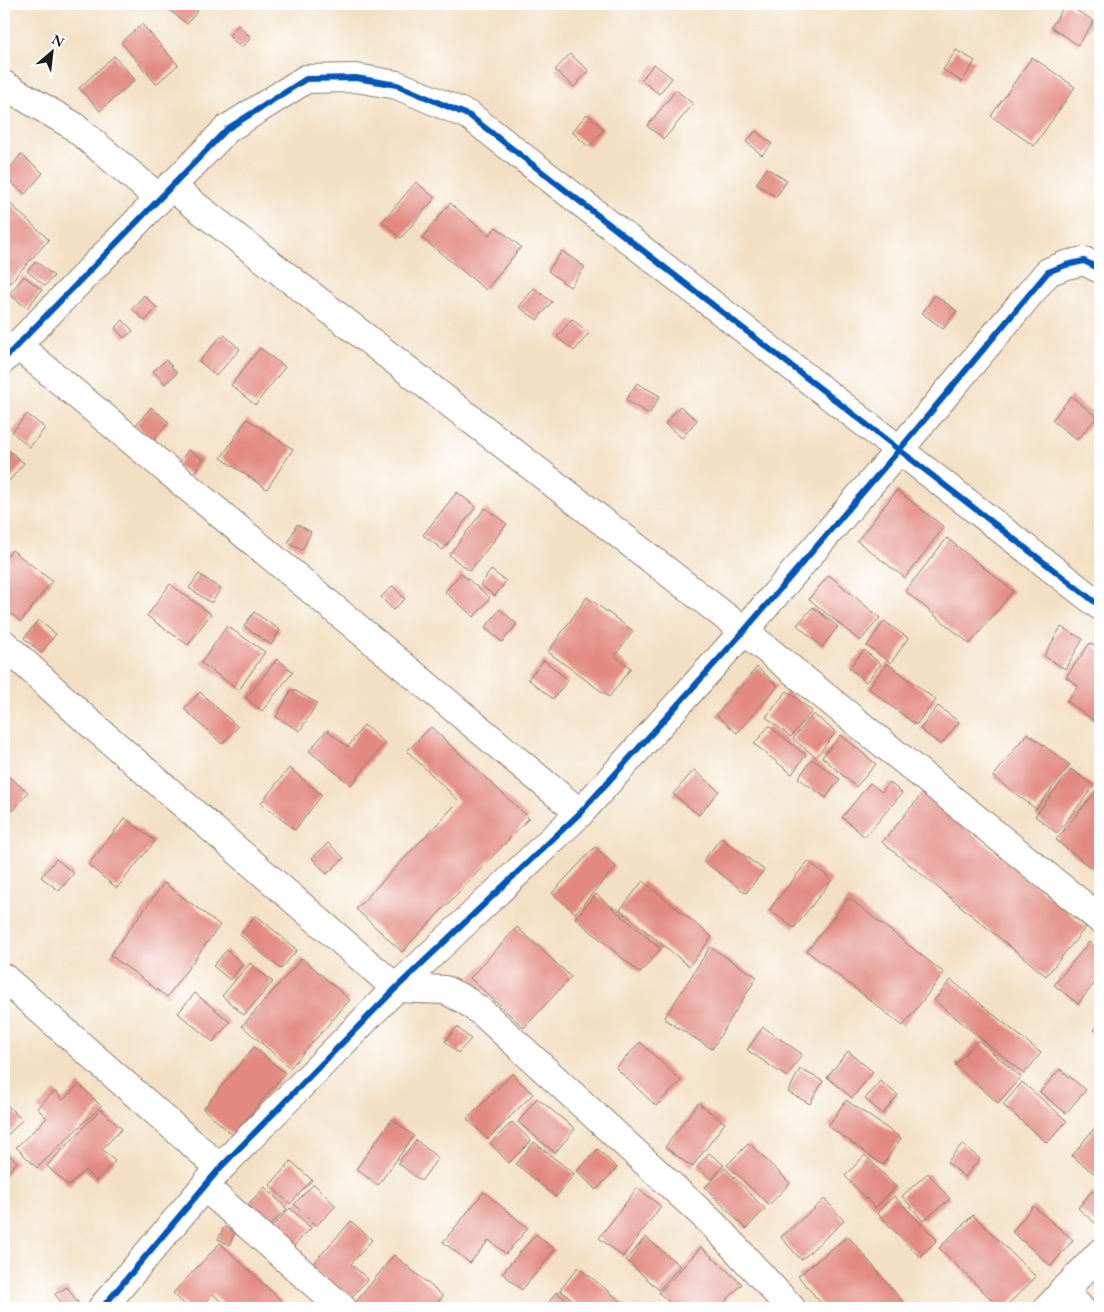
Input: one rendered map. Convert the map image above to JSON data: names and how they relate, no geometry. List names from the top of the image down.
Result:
{
  "north": "top right"
}
